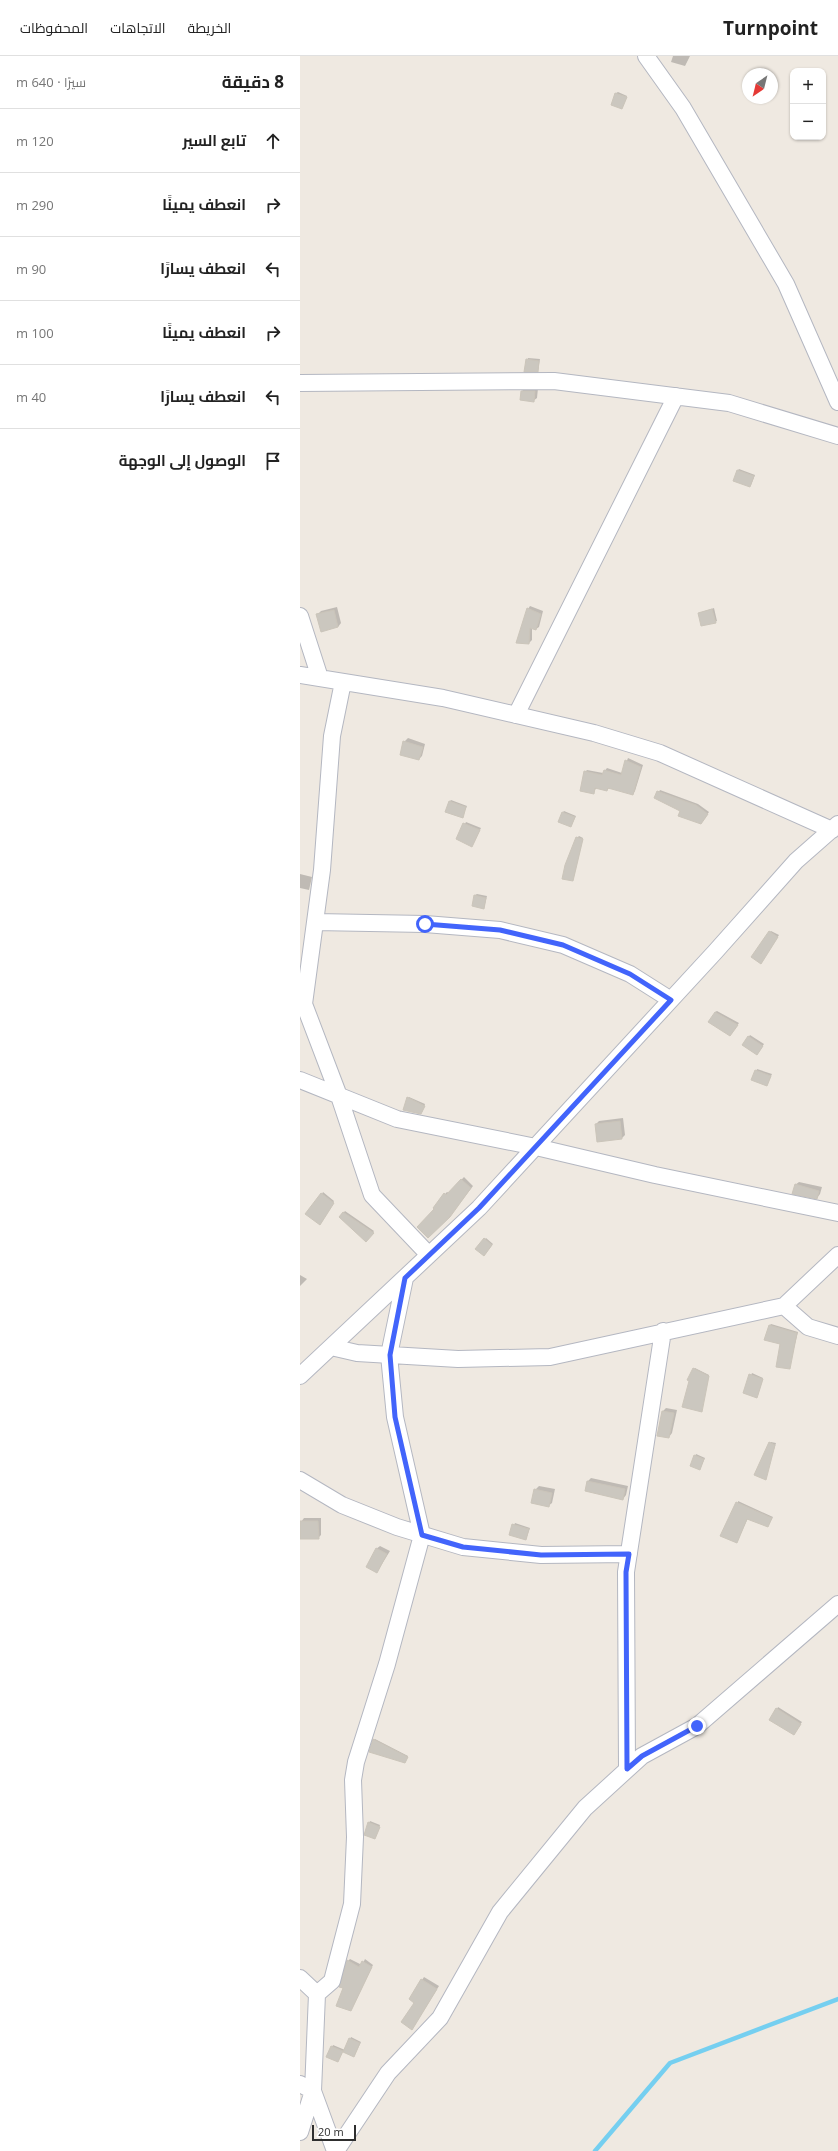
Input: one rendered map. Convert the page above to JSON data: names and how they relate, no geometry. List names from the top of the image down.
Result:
{
  "scale_bar": "20 m",
  "north": "bottom left",
  "page": {
    "header": "Turnpoint",
    "nav": ["الخريطة", "الاتجاهات", "المحفوظات"],
    "heading": ["8 دقيقة", "سيرًا · 640 m"],
    "map_buttons": ["+", "−"],
    "list": [
      ["تابع السير", "120 m"],
      ["انعطف يمينًا", "290 m"],
      ["انعطف يسارًا", "90 m"],
      ["انعطف يمينًا", "100 m"],
      ["انعطف يسارًا", "40 m"],
      "الوصول إلى الوجهة"
    ],
    "scale": "20 m"
  }
}
